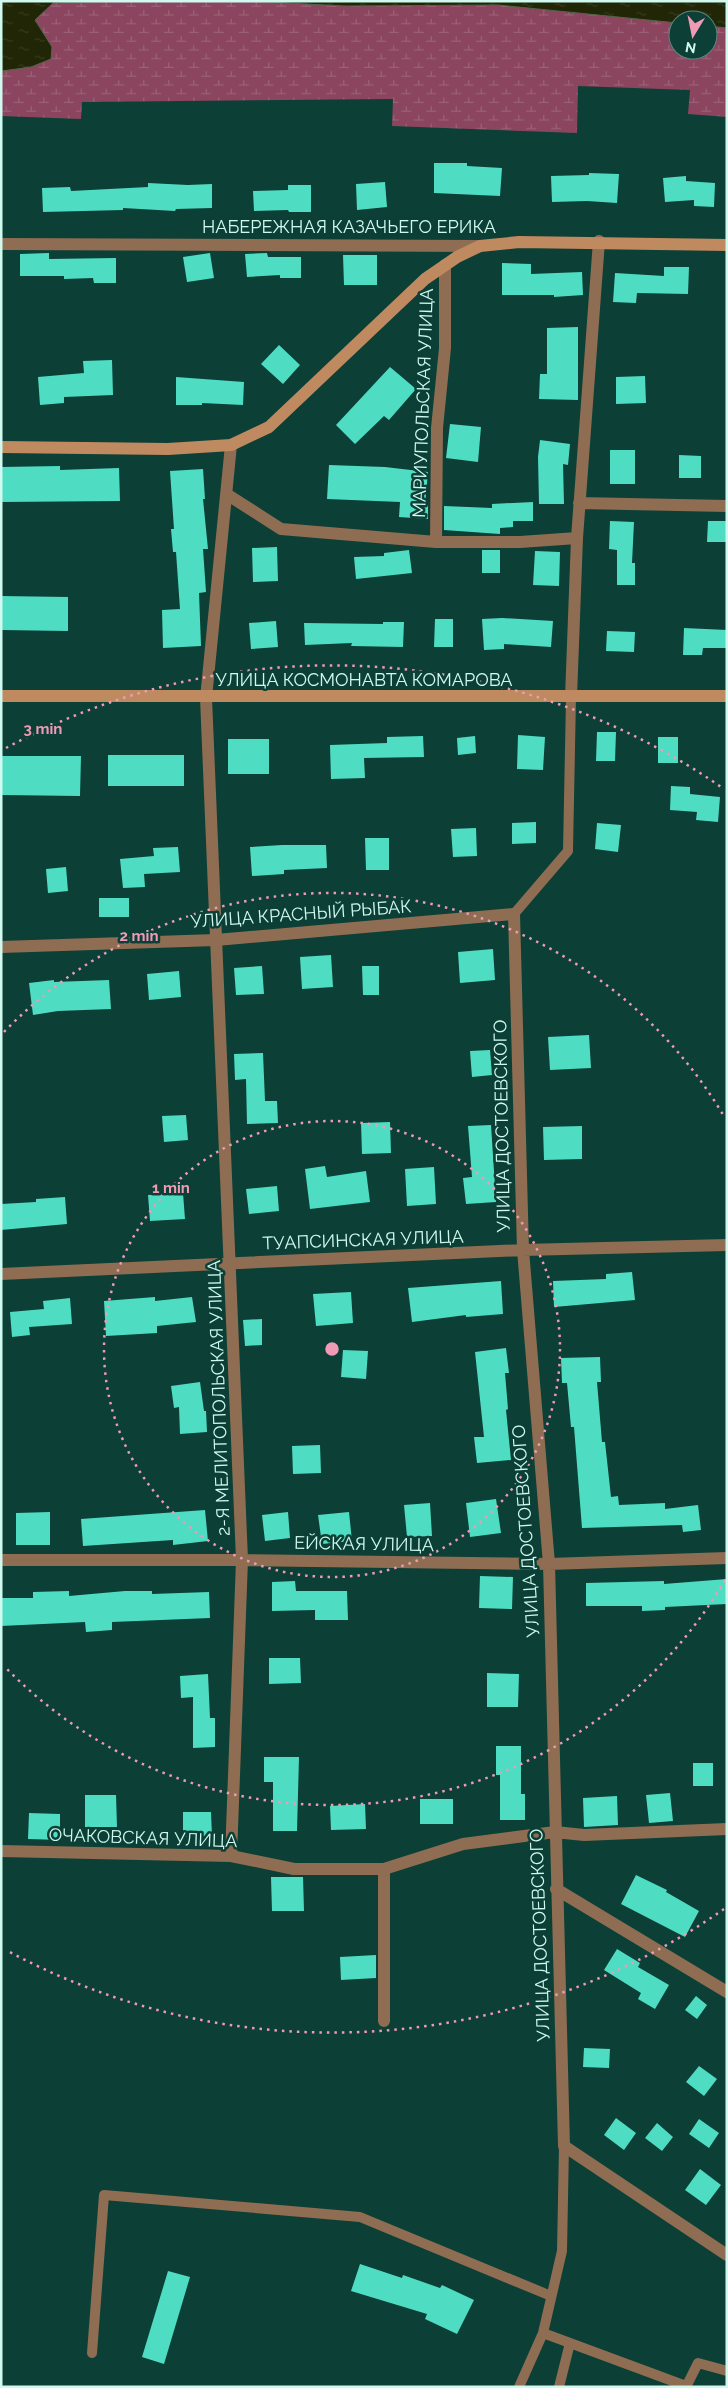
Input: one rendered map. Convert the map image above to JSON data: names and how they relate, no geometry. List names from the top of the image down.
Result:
{
  "streets": {
    "main road": ["НАБЕРЕЖНАЯ КАЗАЧЬЕГО ЕРИКА", "УЛИЦА КОСМОНАВТА КОМАРОВА"],
    "street": [
      "МАРИУПОЛЬСКАЯ УЛИЦА",
      "УЛИЦА КРАСНЫЙ РЫБАК",
      "УЛИЦА ДОСТОЕВСКОГО",
      "ТУАПСИНСКАЯ УЛИЦА",
      "2-Я МЕЛИТОПОЛЬСКАЯ УЛИЦА",
      "ЕЙСКАЯ УЛИЦА",
      "ОЧАКОВСКАЯ УЛИЦА"
    ]
  },
  "crossings": [
    ["УЛИЦА КОСМОНАВТА КОМАРОВА", "2-Я МЕЛИТОПОЛЬСКАЯ УЛИЦА"],
    ["УЛИЦА КРАСНЫЙ РЫБАК", "УЛИЦА ДОСТОЕВСКОГО"],
    ["УЛИЦА КРАСНЫЙ РЫБАК", "2-Я МЕЛИТОПОЛЬСКАЯ УЛИЦА"],
    ["УЛИЦА ДОСТОЕВСКОГО", "ТУАПСИНСКАЯ УЛИЦА"],
    ["УЛИЦА ДОСТОЕВСКОГО", "ЕЙСКАЯ УЛИЦА"],
    ["УЛИЦА ДОСТОЕВСКОГО", "ОЧАКОВСКАЯ УЛИЦА"],
    ["ТУАПСИНСКАЯ УЛИЦА", "2-Я МЕЛИТОПОЛЬСКАЯ УЛИЦА"],
    ["2-Я МЕЛИТОПОЛЬСКАЯ УЛИЦА", "ЕЙСКАЯ УЛИЦА"],
    ["2-Я МЕЛИТОПОЛЬСКАЯ УЛИЦА", "ОЧАКОВСКАЯ УЛИЦА"]
  ],
  "north": "bottom",
  "rings": ["3 min", "2 min", "1 min"]
}
